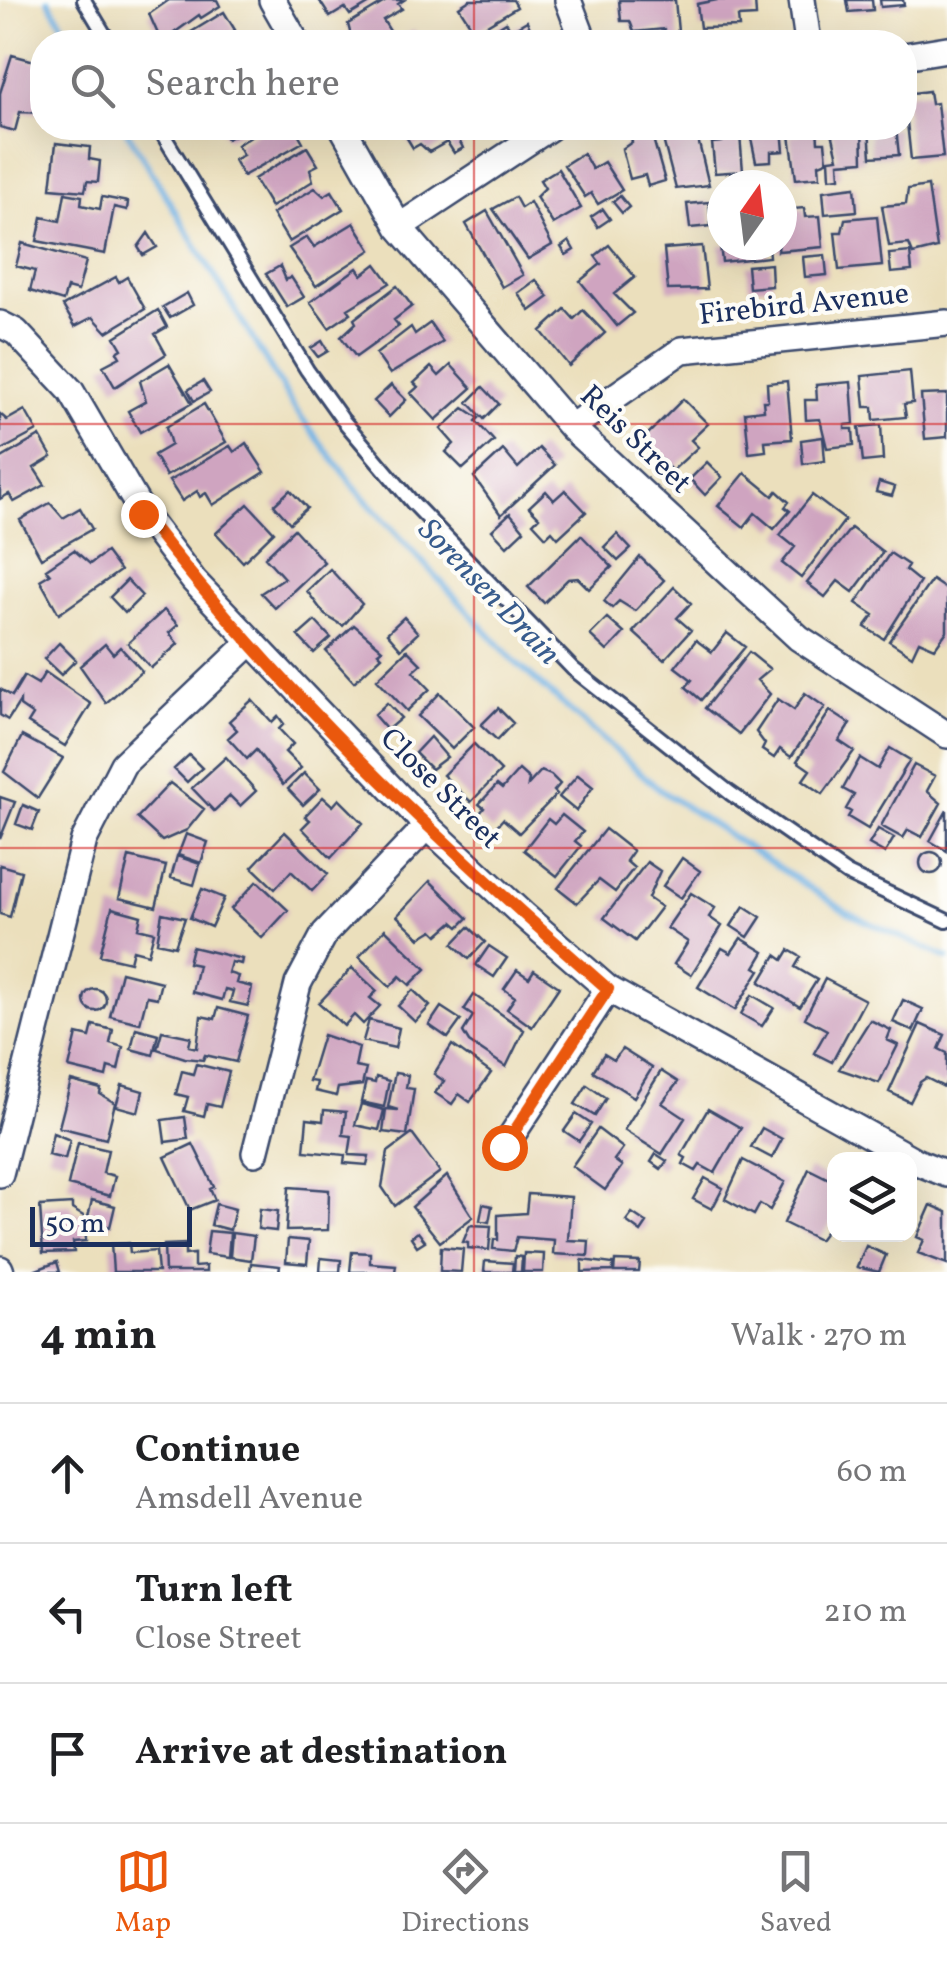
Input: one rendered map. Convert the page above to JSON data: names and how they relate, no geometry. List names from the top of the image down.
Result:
{
  "streets": {
    "street": ["Firebird Avenue", "Reis Street", "Close Street"]
  },
  "crossings": [
    ["Firebird Avenue", "Reis Street"]
  ],
  "water": ["Sorensen Drain"],
  "scale_bar": "50 m",
  "north": "top",
  "page": {
    "search": "Search here",
    "scale": "50 m",
    "heading": ["4 min", "Walk · 270 m"],
    "list": [
      ["Continue", "Amsdell Avenue", "60 m"],
      ["Turn left", "Close Street", "210 m"],
      "Arrive at destination"
    ],
    "nav": ["Map", "Directions", "Saved"]
  }
}
